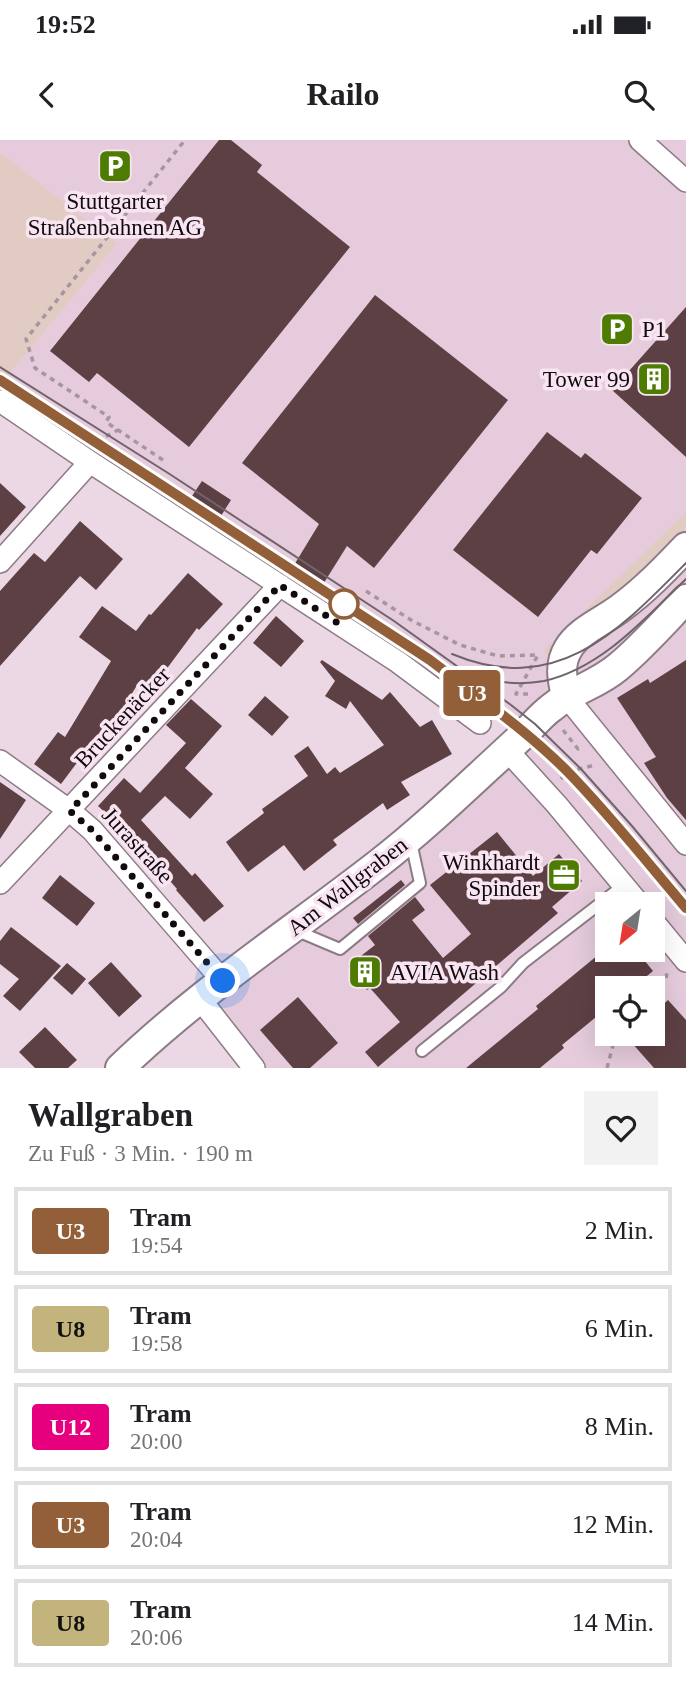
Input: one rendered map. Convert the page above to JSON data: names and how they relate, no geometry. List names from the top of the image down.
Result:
{
  "streets": {
    "street": ["Bruckenäcker", "Jurastraße", "Am Wallgraben"]
  },
  "crossings": [
    ["Bruckenäcker", "Jurastraße"],
    ["Jurastraße", "Am Wallgraben"]
  ],
  "places": {
    "parking": ["Stuttgarter Straßenbahnen AG", "P1"],
    "building": ["Tower 99", "AVIA Wash"],
    "office": ["Winkhardt Spinder"]
  },
  "lines": ["tram line U3"],
  "north": "bottom left",
  "page": {
    "status": "19:52",
    "header": "Railo",
    "on_map": "U3",
    "heading": ["Wallgraben", "Zu Fuß · 3 Min. · 190 m"],
    "list": [
      {
        "mark": "U3",
        "name": "Tram",
        "note": "19:54",
        "value": "2 Min."
      },
      {
        "mark": "U8",
        "name": "Tram",
        "note": "19:58",
        "value": "6 Min."
      },
      {
        "mark": "U12",
        "name": "Tram",
        "note": "20:00",
        "value": "8 Min."
      },
      {
        "mark": "U3",
        "name": "Tram",
        "note": "20:04",
        "value": "12 Min."
      },
      {
        "mark": "U8",
        "name": "Tram",
        "note": "20:06",
        "value": "14 Min."
      }
    ]
  }
}
